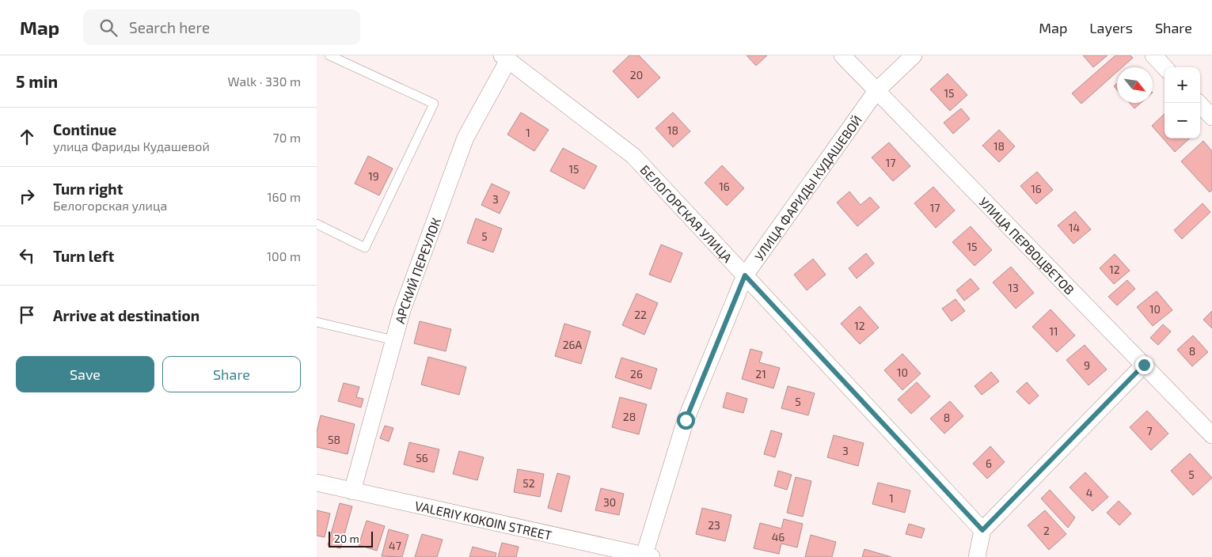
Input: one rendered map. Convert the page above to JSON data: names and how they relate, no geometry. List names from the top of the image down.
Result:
{
  "streets": {
    "street": [
      "УЛИЦА ФАРИДЫ КУДАШЕВОЙ",
      "БЕЛОГОРСКАЯ УЛИЦА",
      "УЛИЦА ПЕРВОЦВЕТОВ",
      "АРСКИЙ ПЕРЕУЛОК",
      "VALERIY KOKOIN STREET"
    ]
  },
  "crossings": [
    ["УЛИЦА ФАРИДЫ КУДАШЕВОЙ", "БЕЛОГОРСКАЯ УЛИЦА"],
    ["УЛИЦА ФАРИДЫ КУДАШЕВОЙ", "УЛИЦА ПЕРВОЦВЕТОВ"],
    ["УЛИЦА ФАРИДЫ КУДАШЕВОЙ", "VALERIY KOKOIN STREET"],
    ["БЕЛОГОРСКАЯ УЛИЦА", "АРСКИЙ ПЕРЕУЛОК"],
    ["АРСКИЙ ПЕРЕУЛОК", "VALERIY KOKOIN STREET"]
  ],
  "house_numbers": [
    "20",
    "15",
    "18",
    "1",
    "18",
    "17",
    "15",
    "19",
    "16",
    "16",
    "3",
    "17",
    "14",
    "5",
    "15",
    "12",
    "13",
    "10",
    "22",
    "12",
    "11",
    "26А",
    "8",
    "9",
    "10",
    "26",
    "21",
    "5",
    "28",
    "8",
    "7",
    "58",
    "3",
    "56",
    "6",
    "5",
    "52",
    "4",
    "1",
    "30",
    "23",
    "2",
    "46",
    "47"
  ],
  "scale_bar": "20 m",
  "north": "bottom right",
  "page": {
    "header": "Map",
    "search": "Search here",
    "nav": ["Map", "Layers", "Share"],
    "heading": ["5 min", "Walk · 330 m"],
    "map_buttons": ["+", "−"],
    "list": [
      ["Continue", "улица Фариды Кудашевой", "70 m"],
      ["Turn right", "Белогорская улица", "160 m"],
      ["Turn left", "100 m"],
      "Arrive at destination"
    ],
    "buttons": ["Save", "Share"],
    "scale": "20 m"
  }
}
